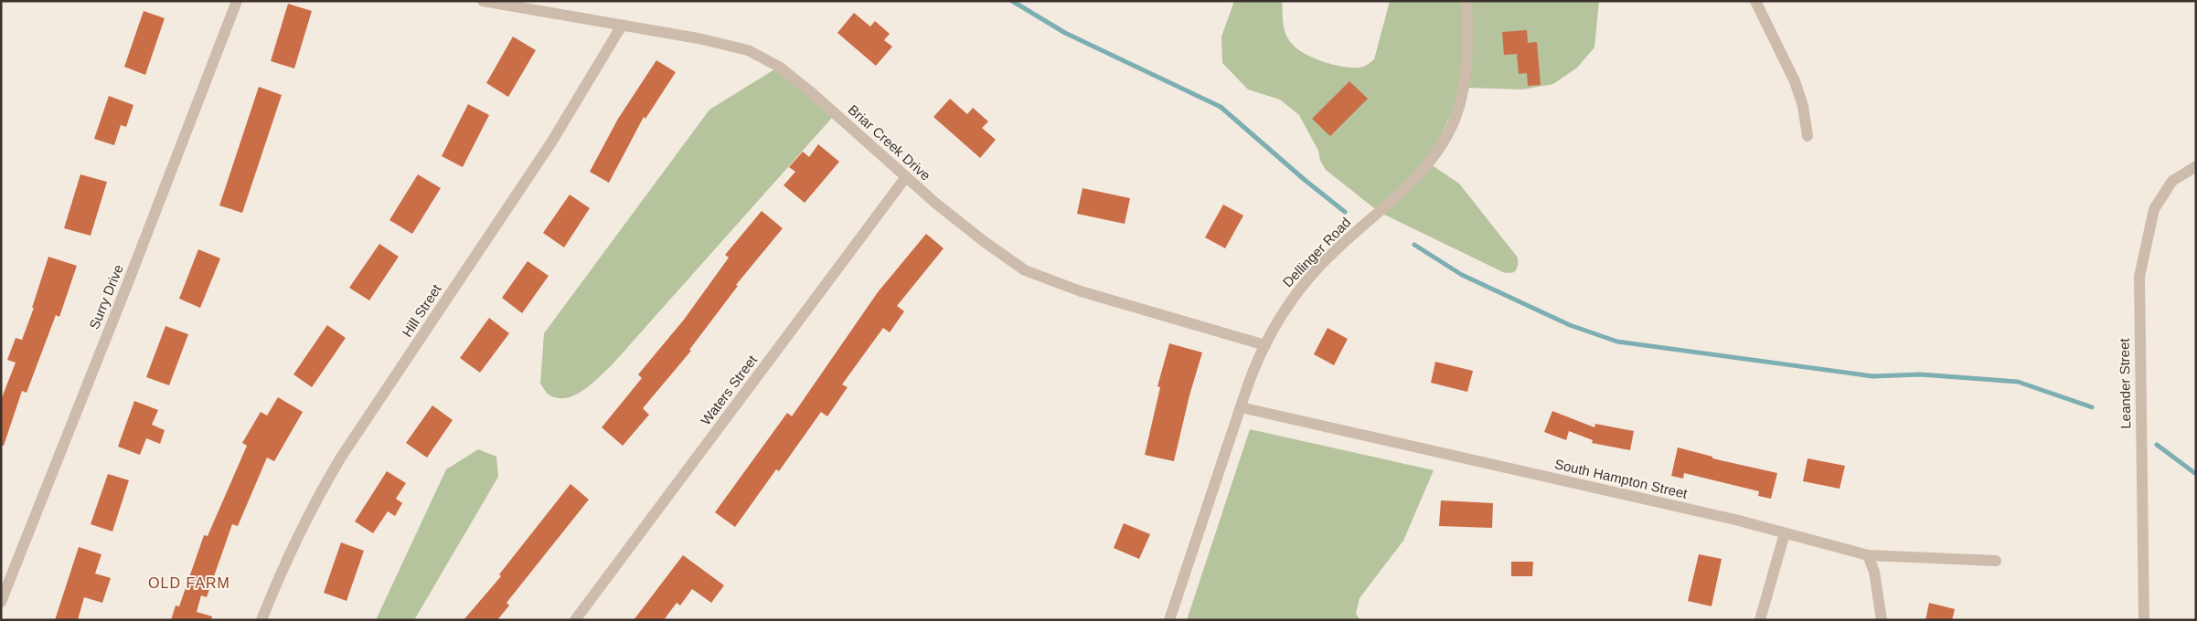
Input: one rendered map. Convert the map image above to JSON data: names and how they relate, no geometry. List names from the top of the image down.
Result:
{
  "streets": {
    "street": [
      "Briar Creek Drive",
      "Dellinger Road",
      "Surry Drive",
      "Hill Street",
      "Leander Street",
      "Waters Street",
      "South Hampton Street"
    ]
  },
  "crossings": [
    ["Briar Creek Drive", "Dellinger Road"],
    ["Briar Creek Drive", "Hill Street"],
    ["Briar Creek Drive", "Waters Street"],
    ["Dellinger Road", "South Hampton Street"]
  ],
  "districts": ["OLD FARM"]
}
